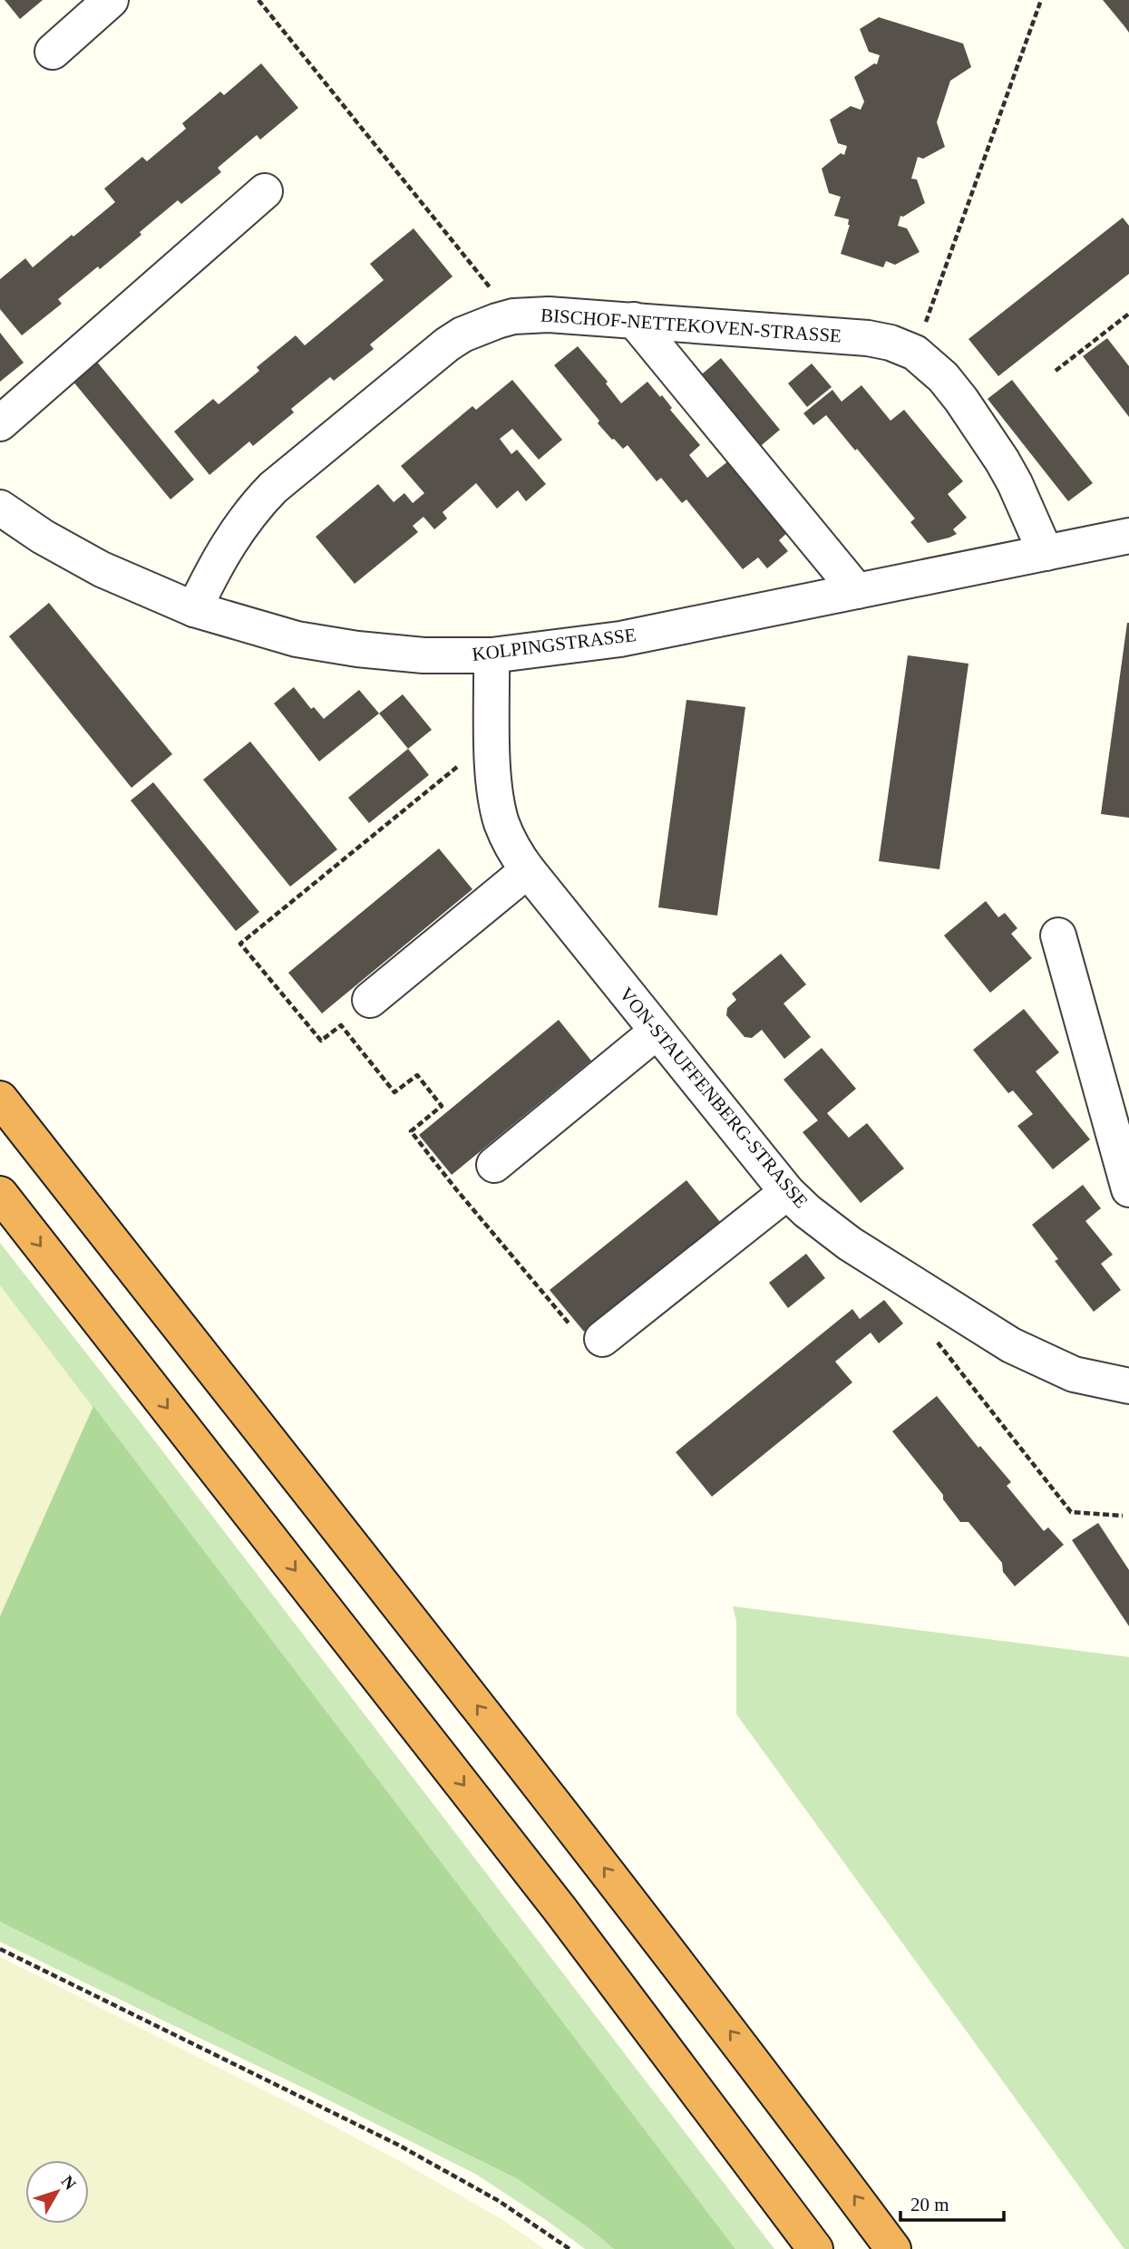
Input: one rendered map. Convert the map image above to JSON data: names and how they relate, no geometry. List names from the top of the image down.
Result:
{
  "streets": {
    "street": ["BISCHOF-NETTEKOVEN-STRASSE", "KOLPINGSTRASSE", "VON-STAUFFENBERG-STRASSE"]
  },
  "crossings": [
    ["BISCHOF-NETTEKOVEN-STRASSE", "KOLPINGSTRASSE"],
    ["KOLPINGSTRASSE", "VON-STAUFFENBERG-STRASSE"]
  ],
  "scale_bar": "20 m",
  "north": "top right"
}
